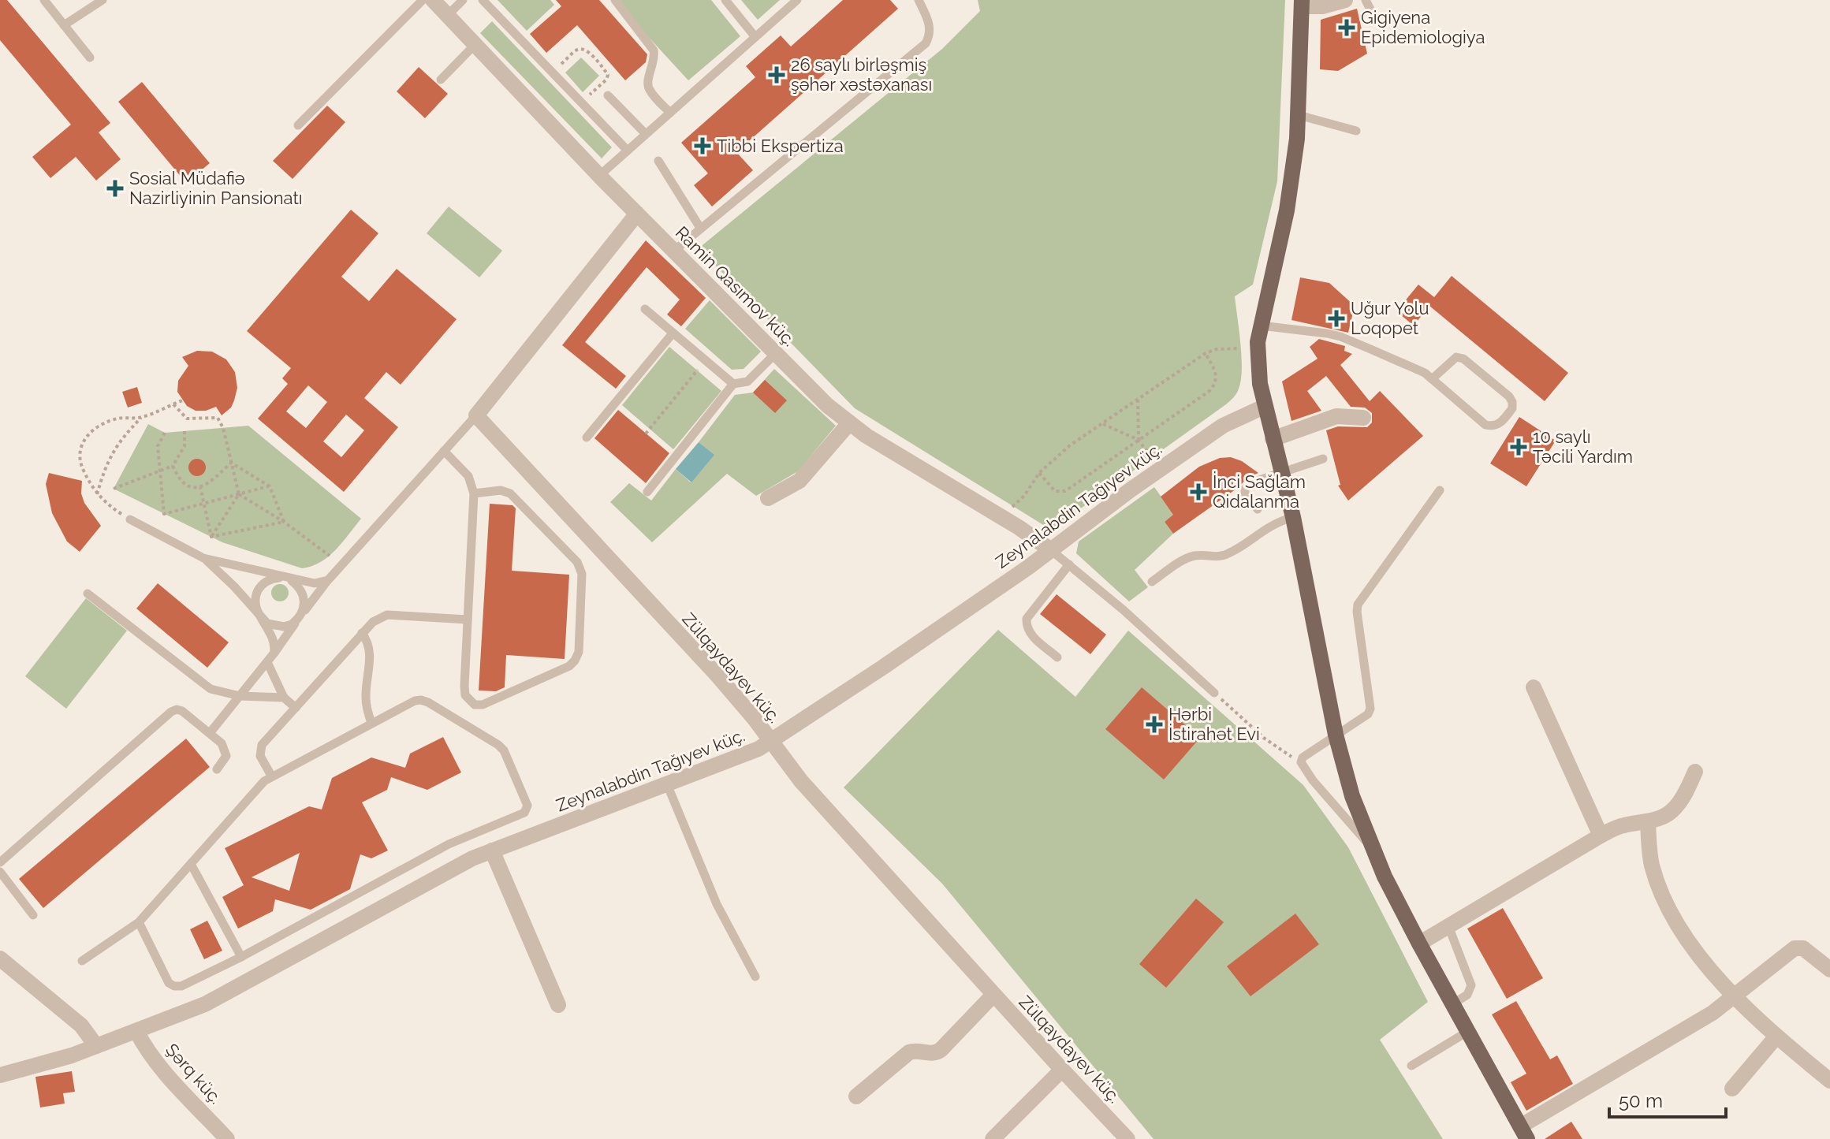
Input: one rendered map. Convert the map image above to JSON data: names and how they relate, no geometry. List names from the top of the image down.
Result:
{
  "streets": {
    "street": [
      "Ramin Qasımov küç.",
      "Zeynalabdin Tağıyev küç.",
      "Zülqaydayev küç.",
      "Şərq küç."
    ]
  },
  "crossings": [
    ["Ramin Qasımov küç.", "Zeynalabdin Tağıyev küç."],
    ["Zeynalabdin Tağıyev küç.", "Zülqaydayev küç."],
    ["Zeynalabdin Tağıyev küç.", "Şərq küç."]
  ],
  "places": {
    "health": [
      "Gigiyena Epidemiologiya",
      "26 saylı birləşmiş şəhər xəstəxanası",
      "Tibbi Ekspertiza",
      "Sosial Müdafiə Nazirliyinin Pansionatı",
      "Uğur Yolu Loqopet",
      "10 saylı Təcili Yardım",
      "İnci Sağlam Qidalanma",
      "Hərbi İstirahət Evi"
    ]
  },
  "scale_bar": "50 m"
}
